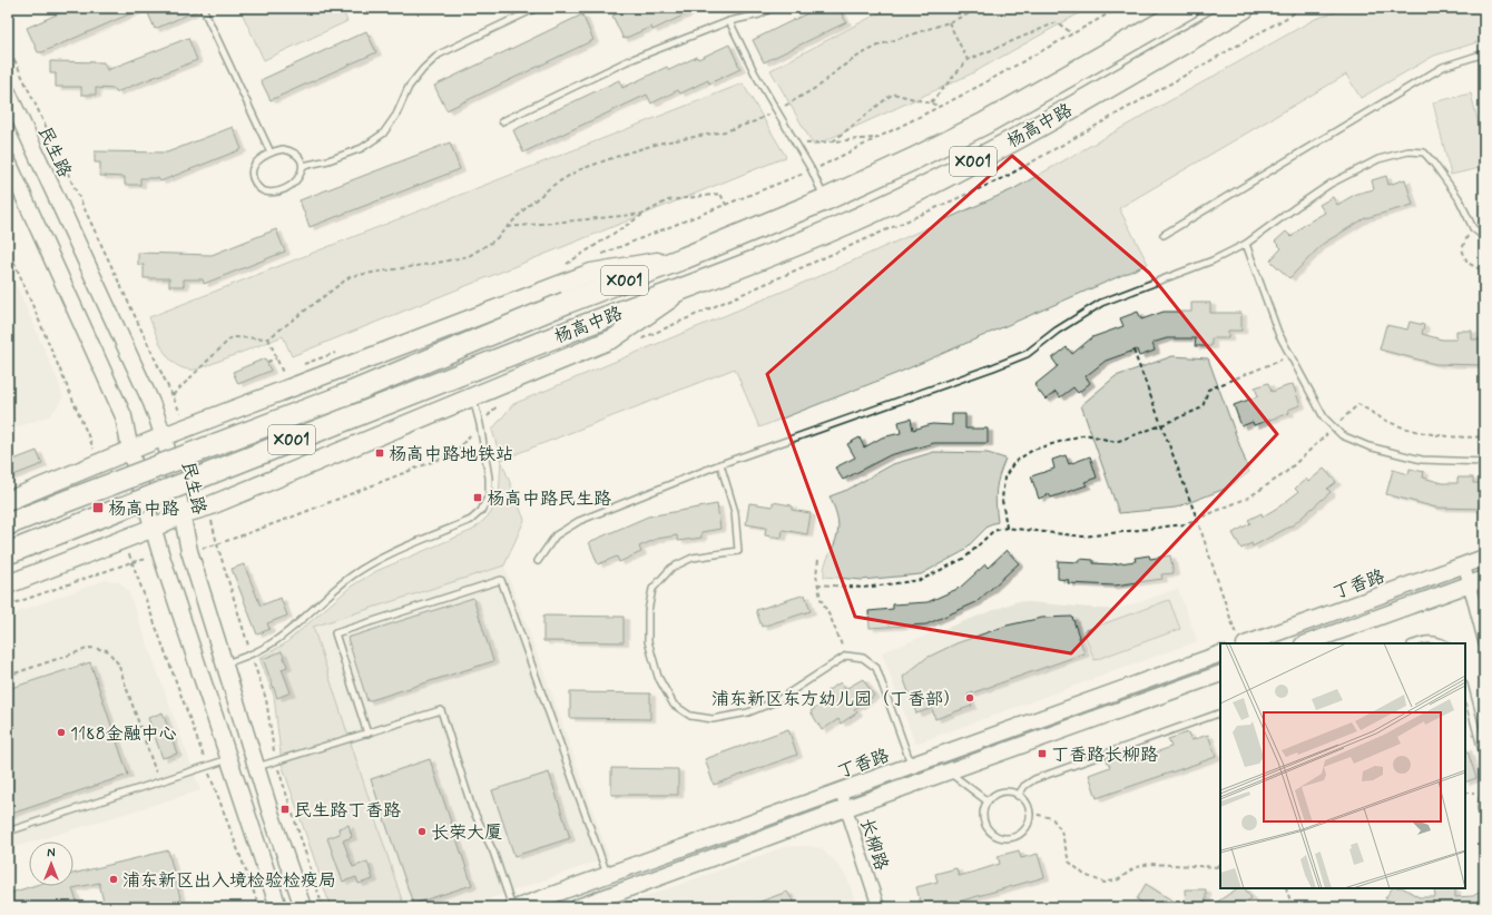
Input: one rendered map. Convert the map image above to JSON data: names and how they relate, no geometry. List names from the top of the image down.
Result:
{
  "streets": {
    "highway": ["杨高中路", "X001"],
    "street": ["民生路", "丁香路", "长柳路"]
  },
  "crossings": [
    ["杨高中路", "民生路"],
    ["杨高中路", "X001"],
    ["民生路", "X001"],
    ["丁香路", "长柳路"]
  ],
  "places": {
    "transit": [
      "杨高中路地铁站",
      "杨高中路民生路",
      "杨高中路",
      "丁香路长柳路",
      "民生路丁香路"
    ],
    "other": [
      "浦东新区东方幼儿园（丁香部）",
      "1188金融中心",
      "长荣大厦",
      "浦东新区出入境检验检疫局"
    ]
  },
  "north": "top"
}
